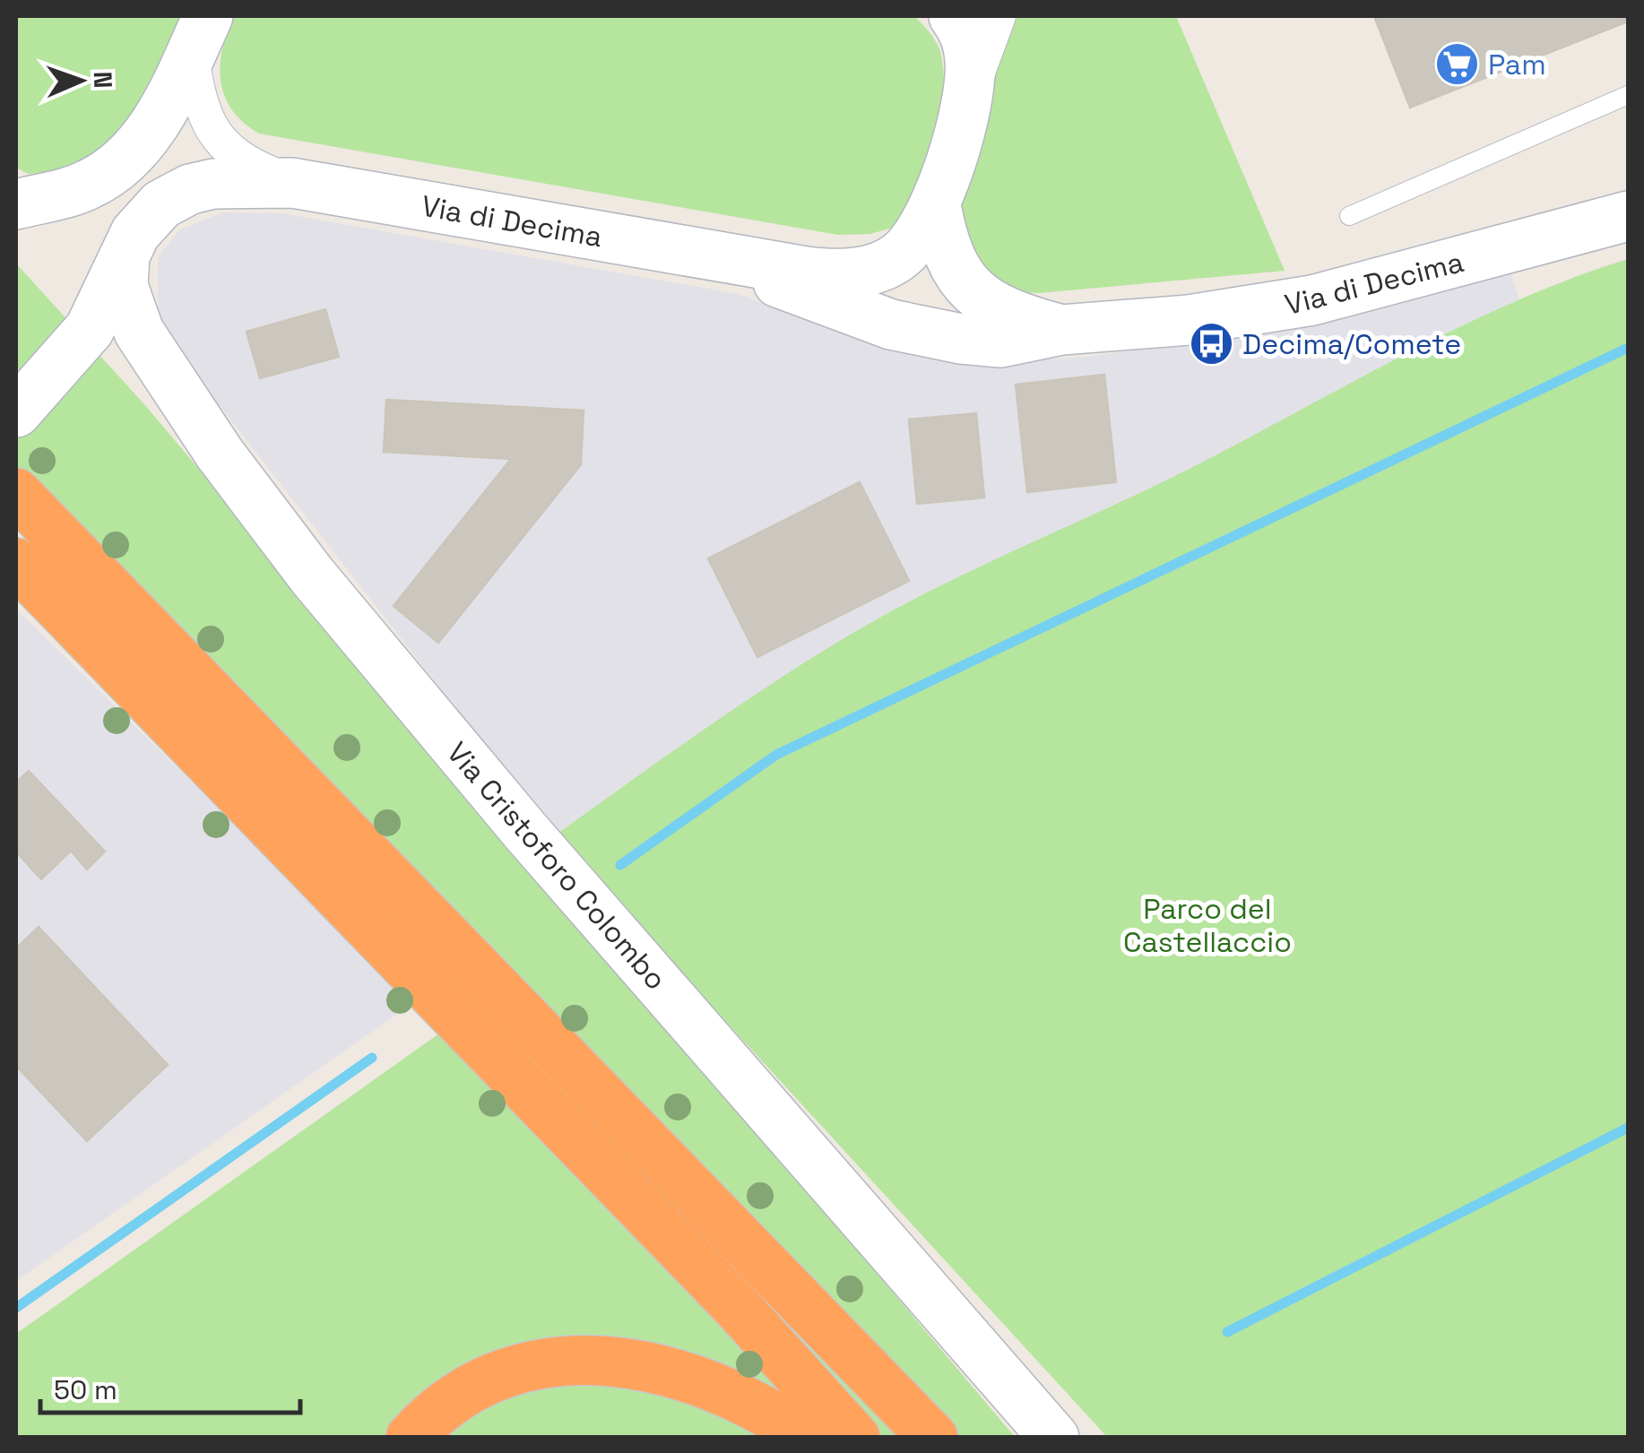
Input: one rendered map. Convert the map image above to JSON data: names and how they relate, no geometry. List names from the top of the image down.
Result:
{
  "streets": {
    "main road": ["Via di Decima", "Via Cristoforo Colombo"]
  },
  "crossings": [
    ["Via di Decima", "Via Cristoforo Colombo"]
  ],
  "parks": ["Parco del Castellaccio"],
  "places": {
    "supermarket": ["Pam"],
    "bus stop": ["Decima/Comete"]
  },
  "scale_bar": "50 m",
  "north": "right"
}
